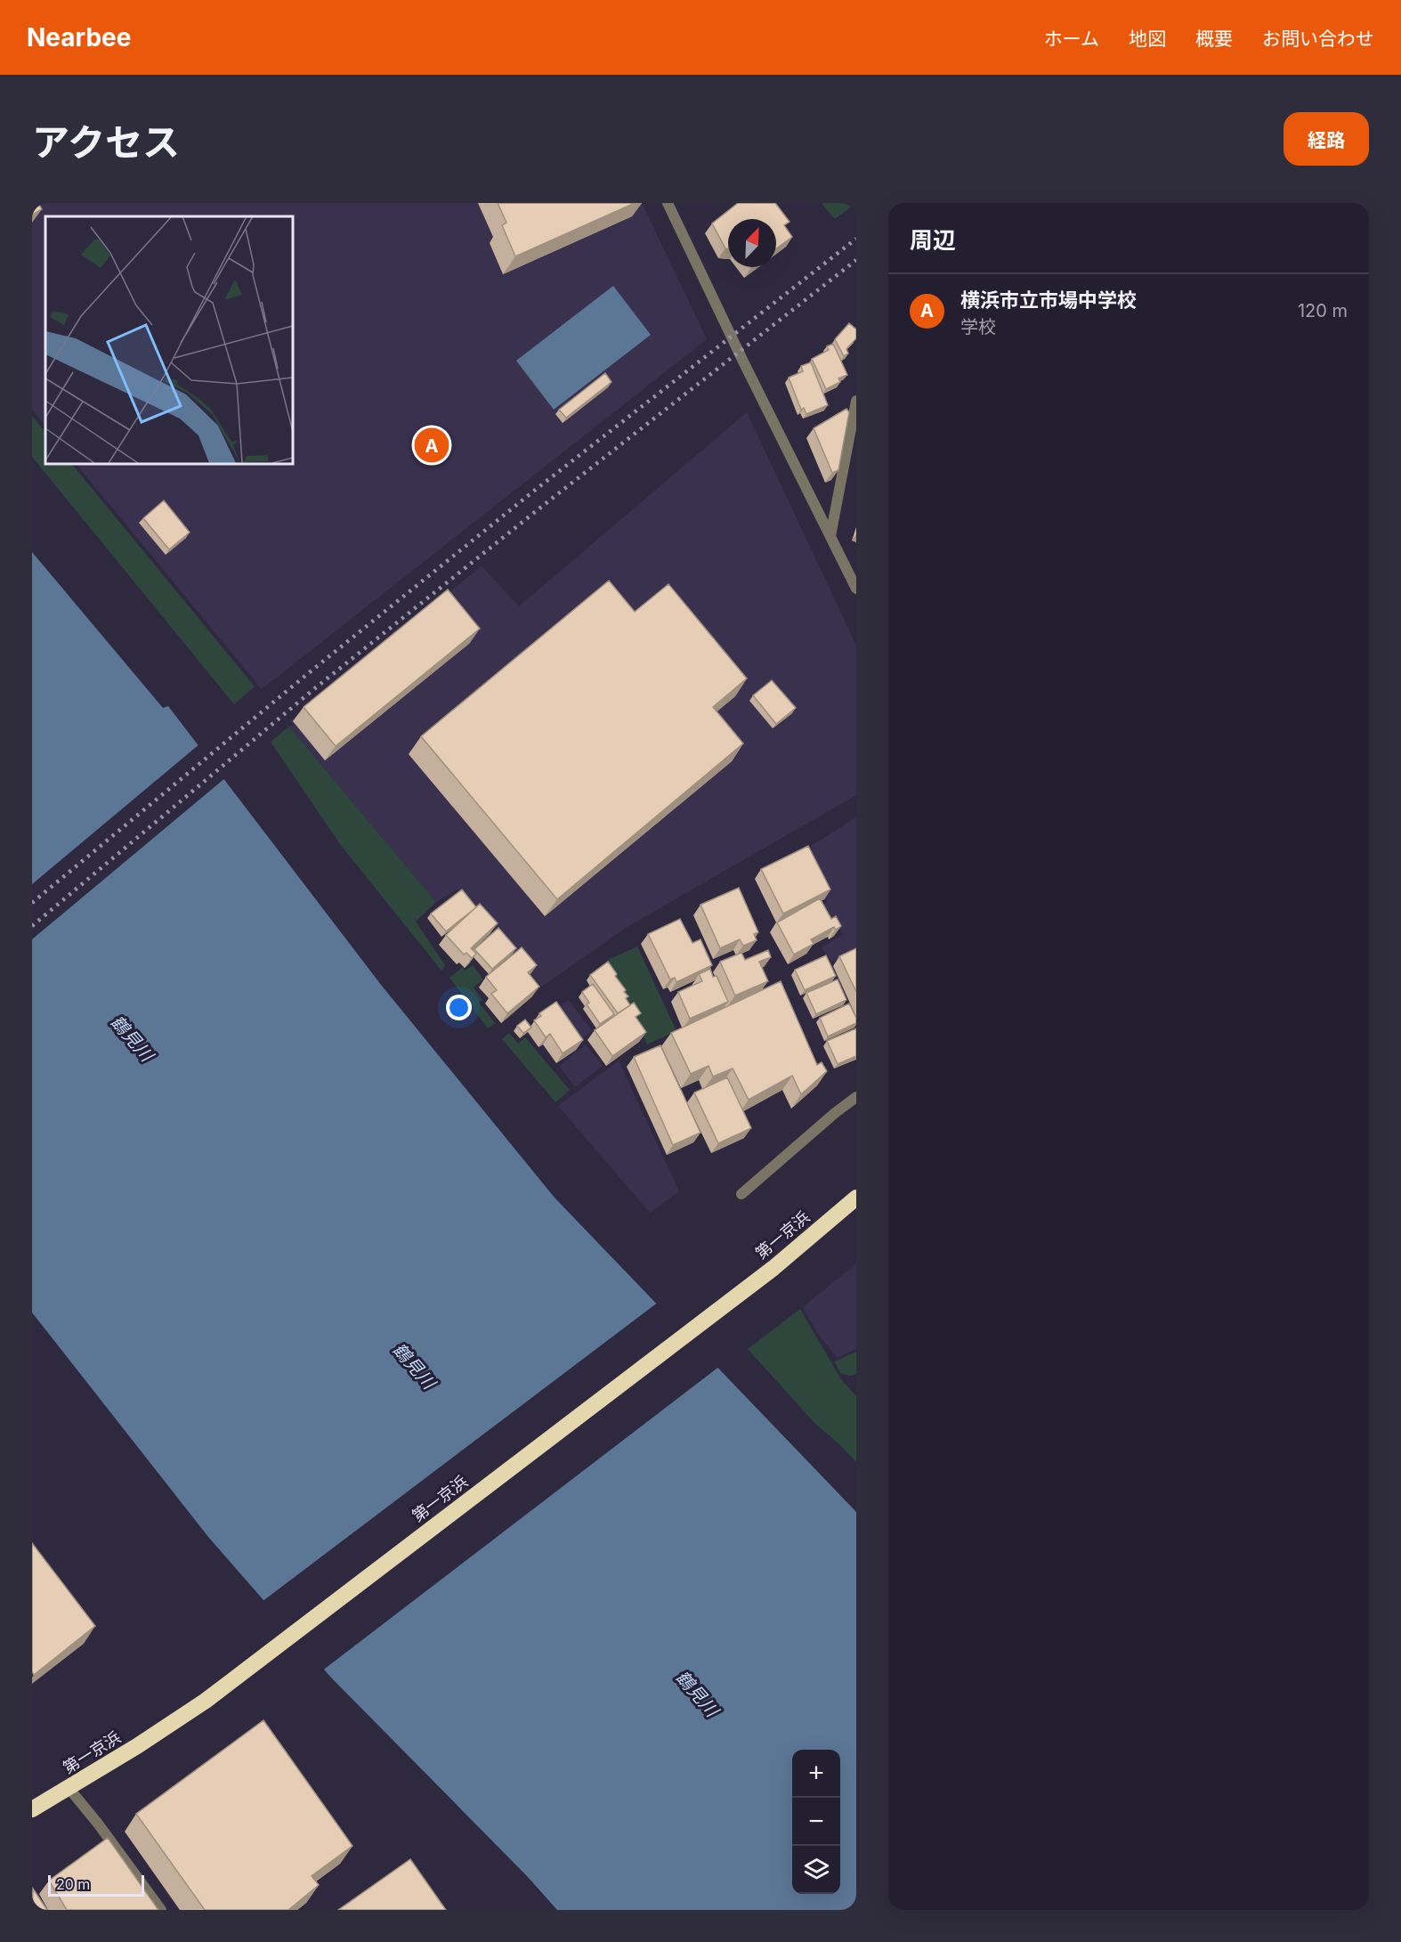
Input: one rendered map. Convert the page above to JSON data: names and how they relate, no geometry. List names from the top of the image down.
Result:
{
  "streets": {
    "highway": ["第一京浜"]
  },
  "water": ["鶴見川"],
  "scale_bar": "20 m",
  "north": "top right",
  "page": {
    "header": "Nearbee",
    "nav": [
      "ホーム",
      "地図",
      "概要",
      "お問い合わせ"
    ],
    "title": "アクセス",
    "buttons": "経路",
    "heading": "周辺",
    "list": [
      {
        "mark": "A",
        "name": "横浜市立市場中学校",
        "note": "学校",
        "value": "120 m"
      }
    ],
    "pins": "A",
    "map_buttons": ["+", "−"],
    "scale": "20 m"
  }
}
